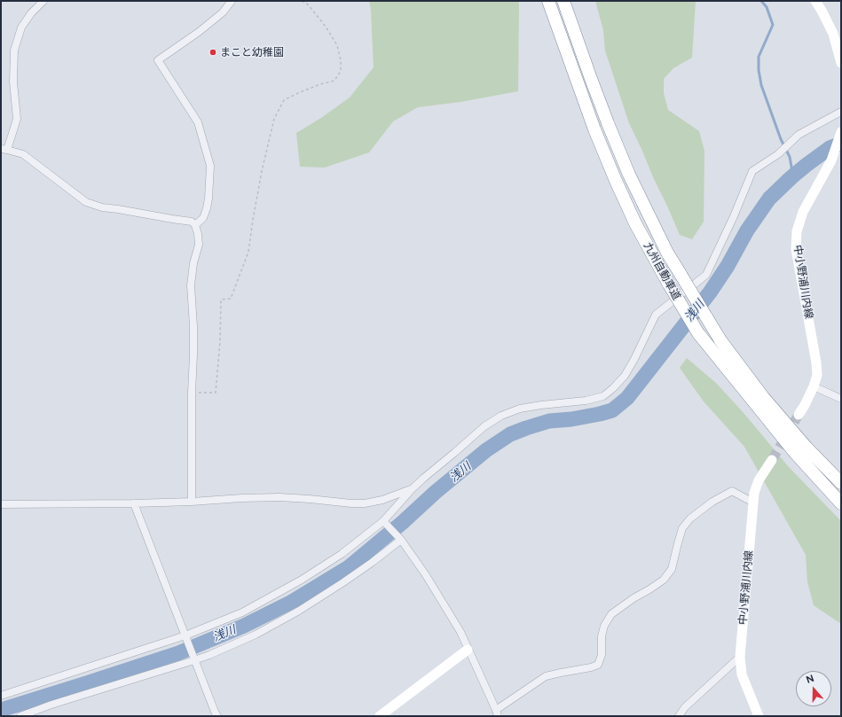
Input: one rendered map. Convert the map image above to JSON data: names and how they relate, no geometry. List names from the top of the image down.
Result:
{
  "streets": {
    "highway": ["九州自動車道"],
    "main road": ["中小野浦川内線"]
  },
  "water": ["浅川"],
  "places": ["まこと幼稚園"],
  "north": "top"
}
